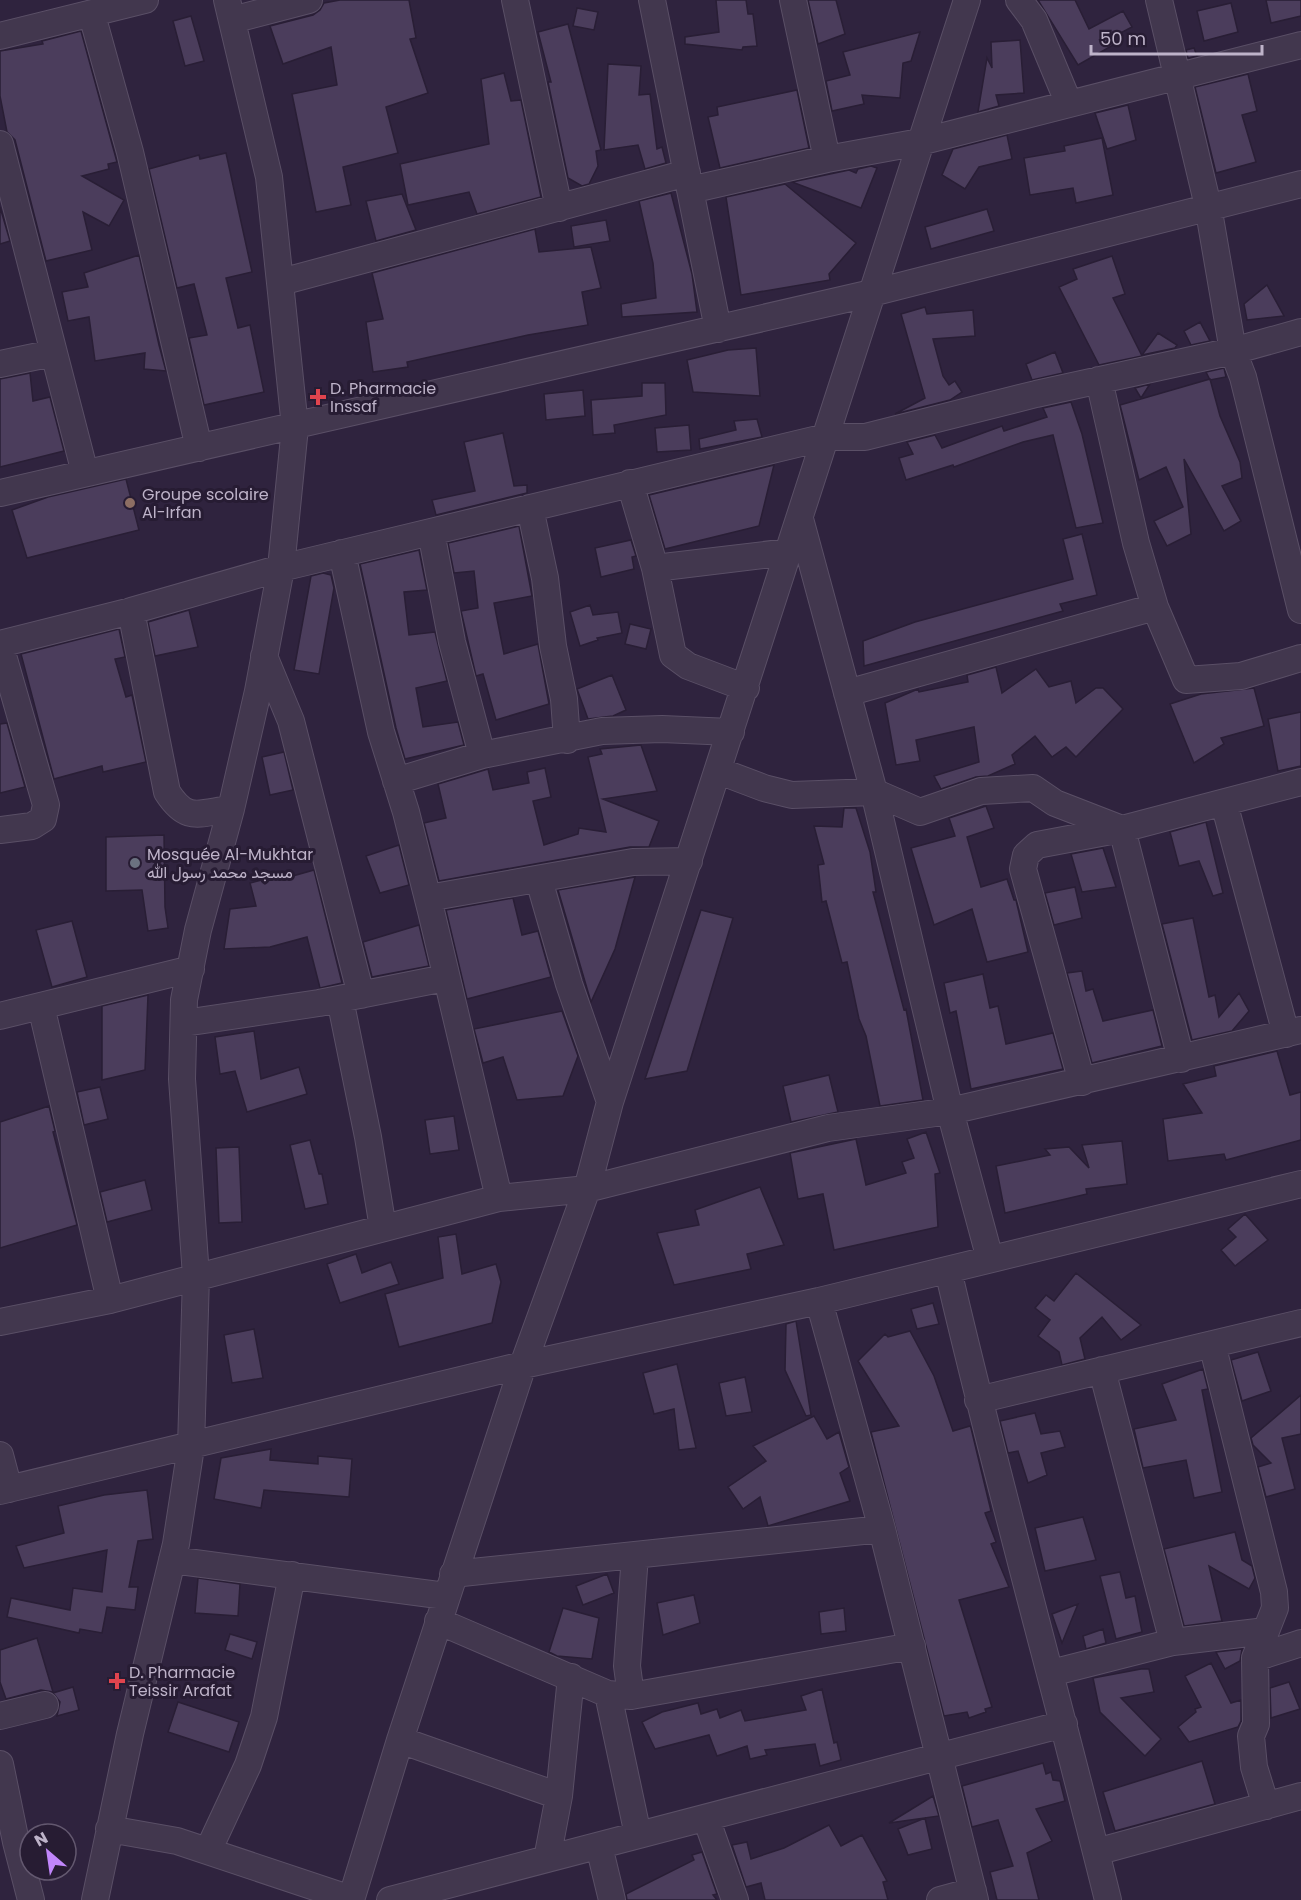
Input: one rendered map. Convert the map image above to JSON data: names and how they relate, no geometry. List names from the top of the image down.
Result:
{
  "places": {
    "health": ["D. Pharmacie Inssaf", "D. Pharmacie Teissir Arafat"],
    "other": ["Groupe scolaire Al-Irfan", "Mosquée Al-Mukhtar مسجد محمد رسول الله"]
  },
  "scale_bar": "50 m",
  "north": "top left"
}
